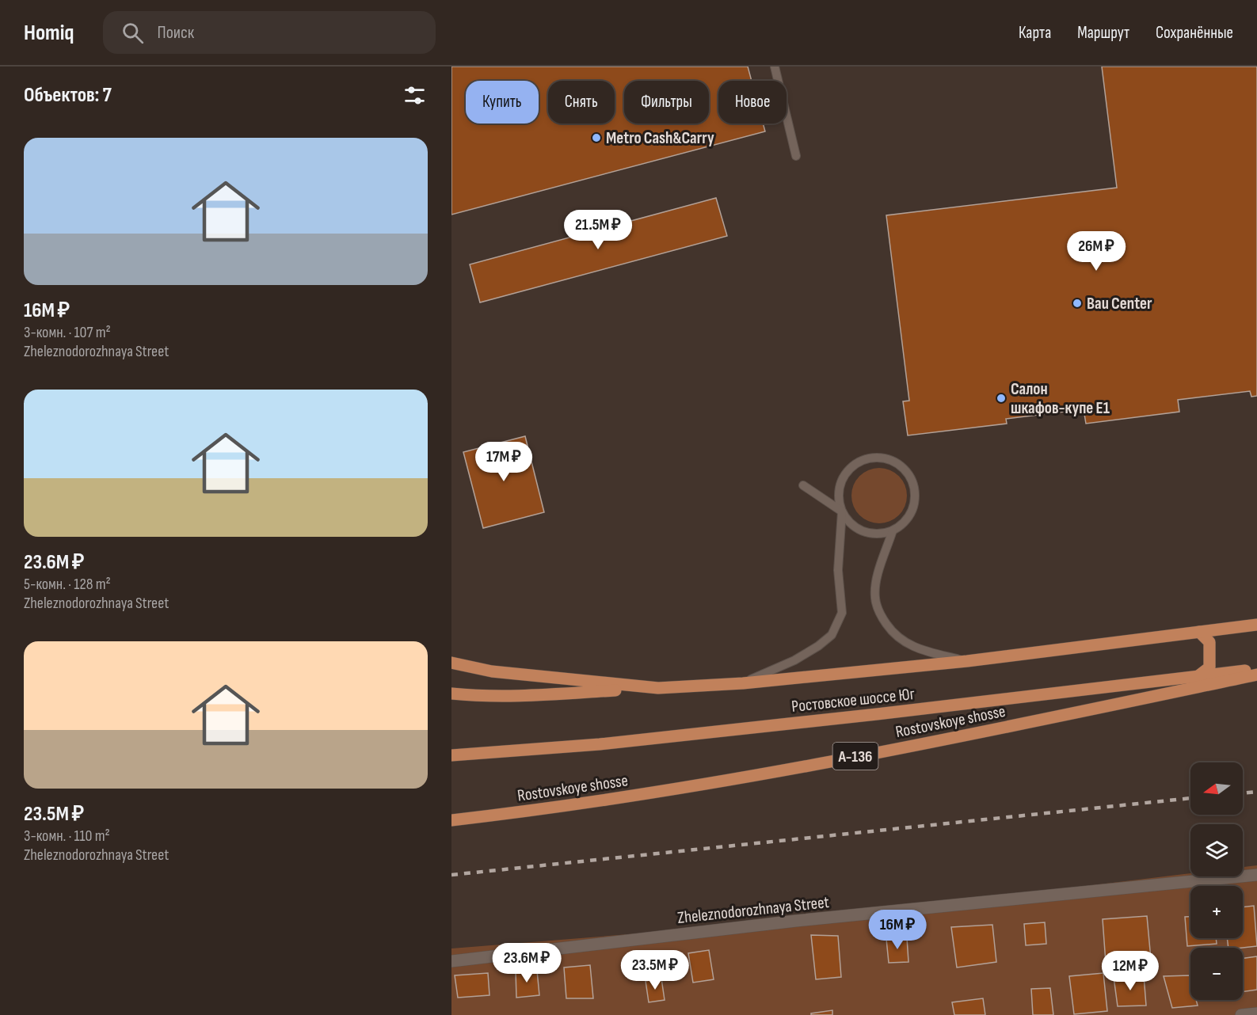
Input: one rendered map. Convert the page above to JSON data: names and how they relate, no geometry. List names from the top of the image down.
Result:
{
  "streets": {
    "main road": ["Ростовское шоссе Юг", "Rostovskoye shosse", "А-136"],
    "street": ["Zheleznodorozhnaya Street"]
  },
  "places": ["Metro Cash&Carry", "Bau Center", "Салон шкафов-купе Е1"],
  "north": "left",
  "page": {
    "header": "Homiq",
    "search": "Поиск",
    "nav": ["Карта", "Маршрут", "Сохранённые"],
    "heading": "Объектов: 7",
    "chip": [
      "Купить",
      "Снять",
      "Фильтры",
      "Новое"
    ],
    "list": [
      {
        "name": "16M ₽",
        "note": "3-комн. · 107 m² · Zheleznodorozhnaya Street"
      },
      {
        "name": "23.6M ₽",
        "note": "5-комн. · 128 m² · Zheleznodorozhnaya Street"
      },
      {
        "name": "23.5M ₽",
        "note": "3-комн. · 110 m² · Zheleznodorozhnaya Street"
      }
    ],
    "price": [
      "21.5M ₽",
      "26M ₽",
      "17M ₽",
      "16M ₽",
      "23.6M ₽",
      "23.5M ₽",
      "12M ₽"
    ],
    "map_buttons": ["+", "−"]
  }
}
